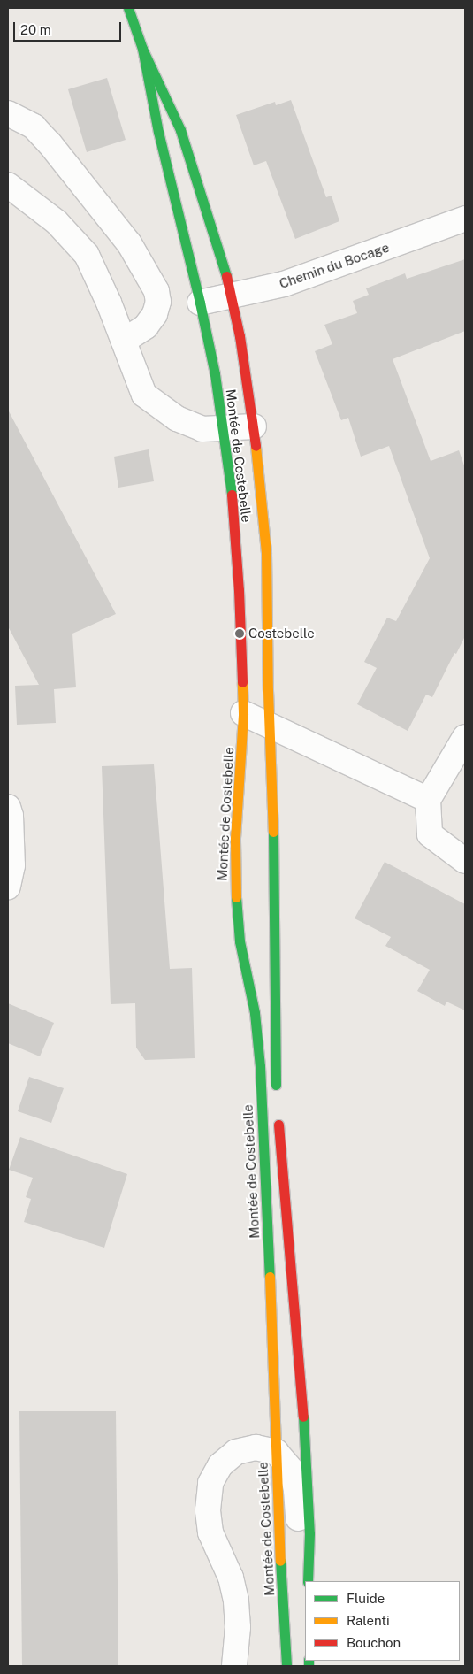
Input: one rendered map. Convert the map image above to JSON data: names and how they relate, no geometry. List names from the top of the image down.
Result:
{
  "streets": {
    "main road": ["Montée de Costebelle"],
    "street": ["Chemin du Bocage"]
  },
  "crossings": [
    ["Chemin du Bocage", "Montée de Costebelle"]
  ],
  "places": ["Costebelle"],
  "legend": ["Fluide", "Ralenti", "Bouchon"],
  "scale_bar": "20 m"
}
